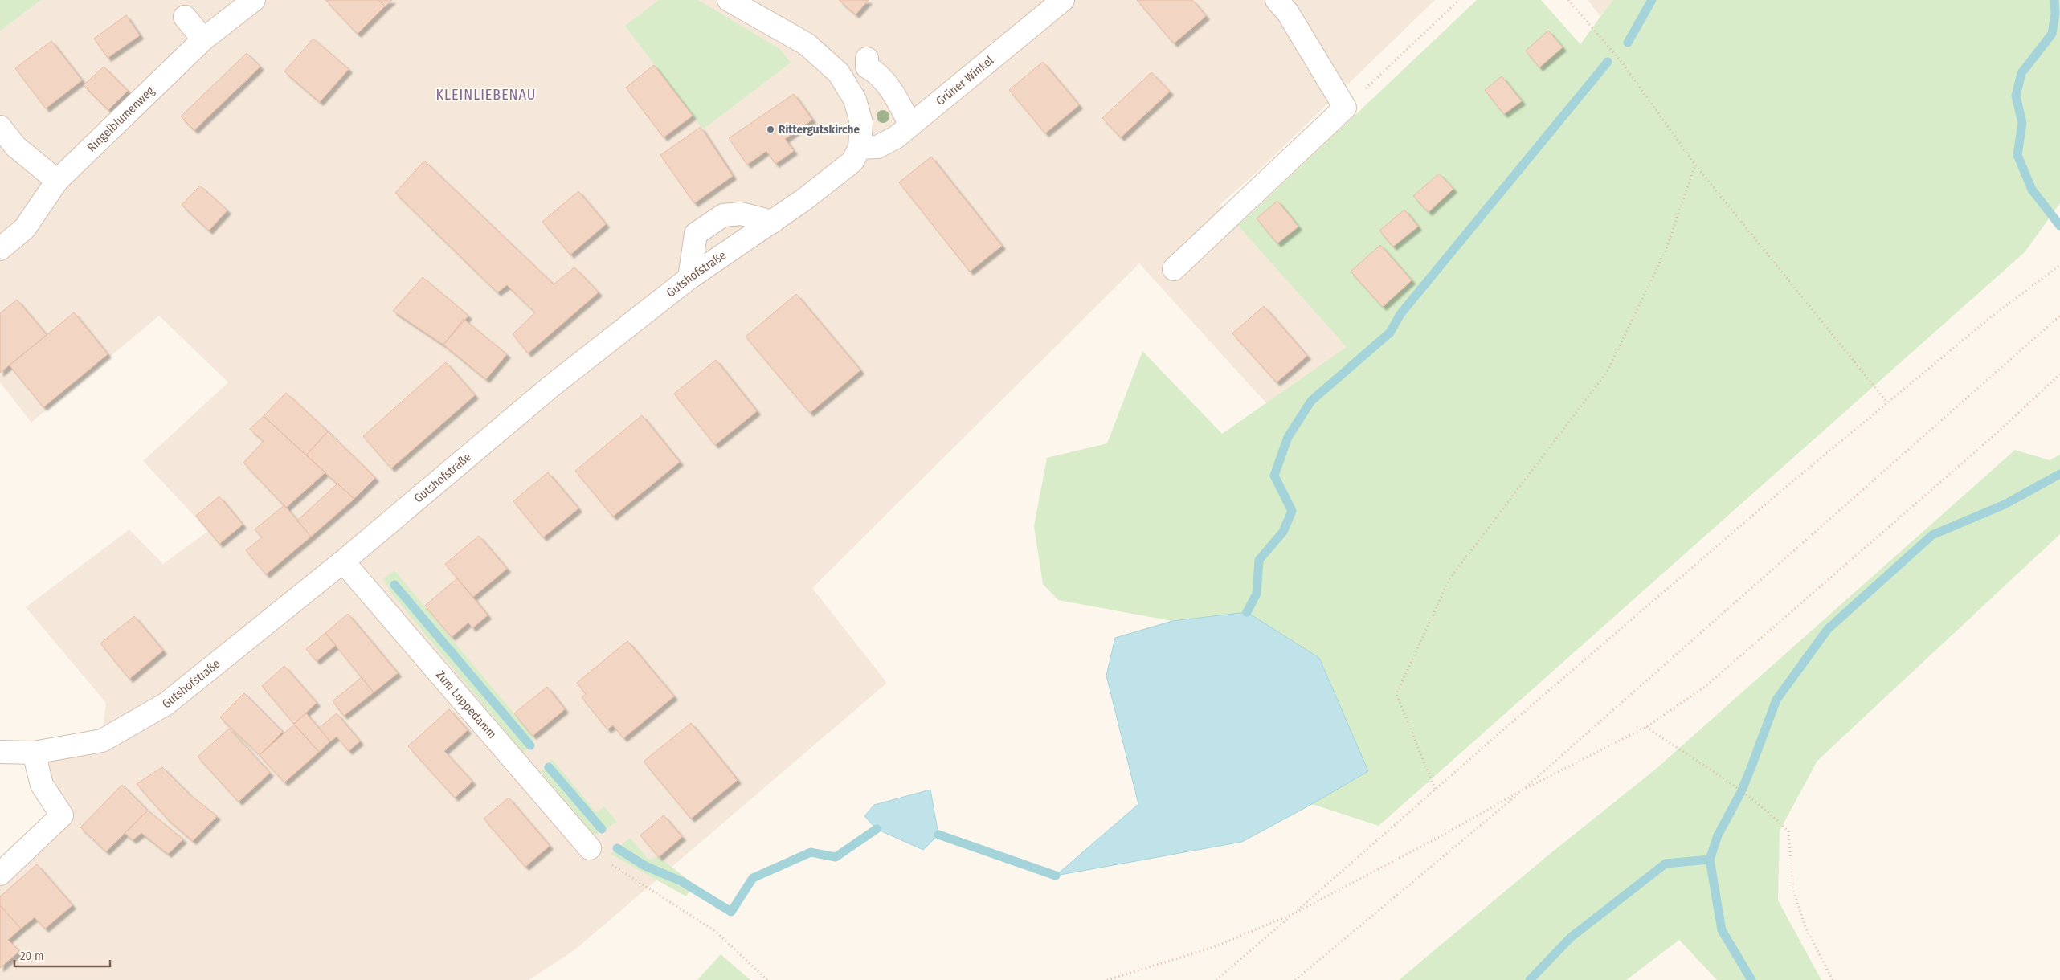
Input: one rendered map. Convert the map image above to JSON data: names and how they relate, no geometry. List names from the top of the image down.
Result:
{
  "streets": {
    "street": [
      "Grüner Winkel",
      "Ringelblumenweg",
      "Gutshofstraße",
      "Zum Luppedamm"
    ]
  },
  "crossings": [
    ["Grüner Winkel", "Gutshofstraße"],
    ["Gutshofstraße", "Zum Luppedamm"]
  ],
  "districts": ["KLEINLIEBENAU"],
  "places": ["Rittergutskirche"],
  "scale_bar": "20 m"
}
